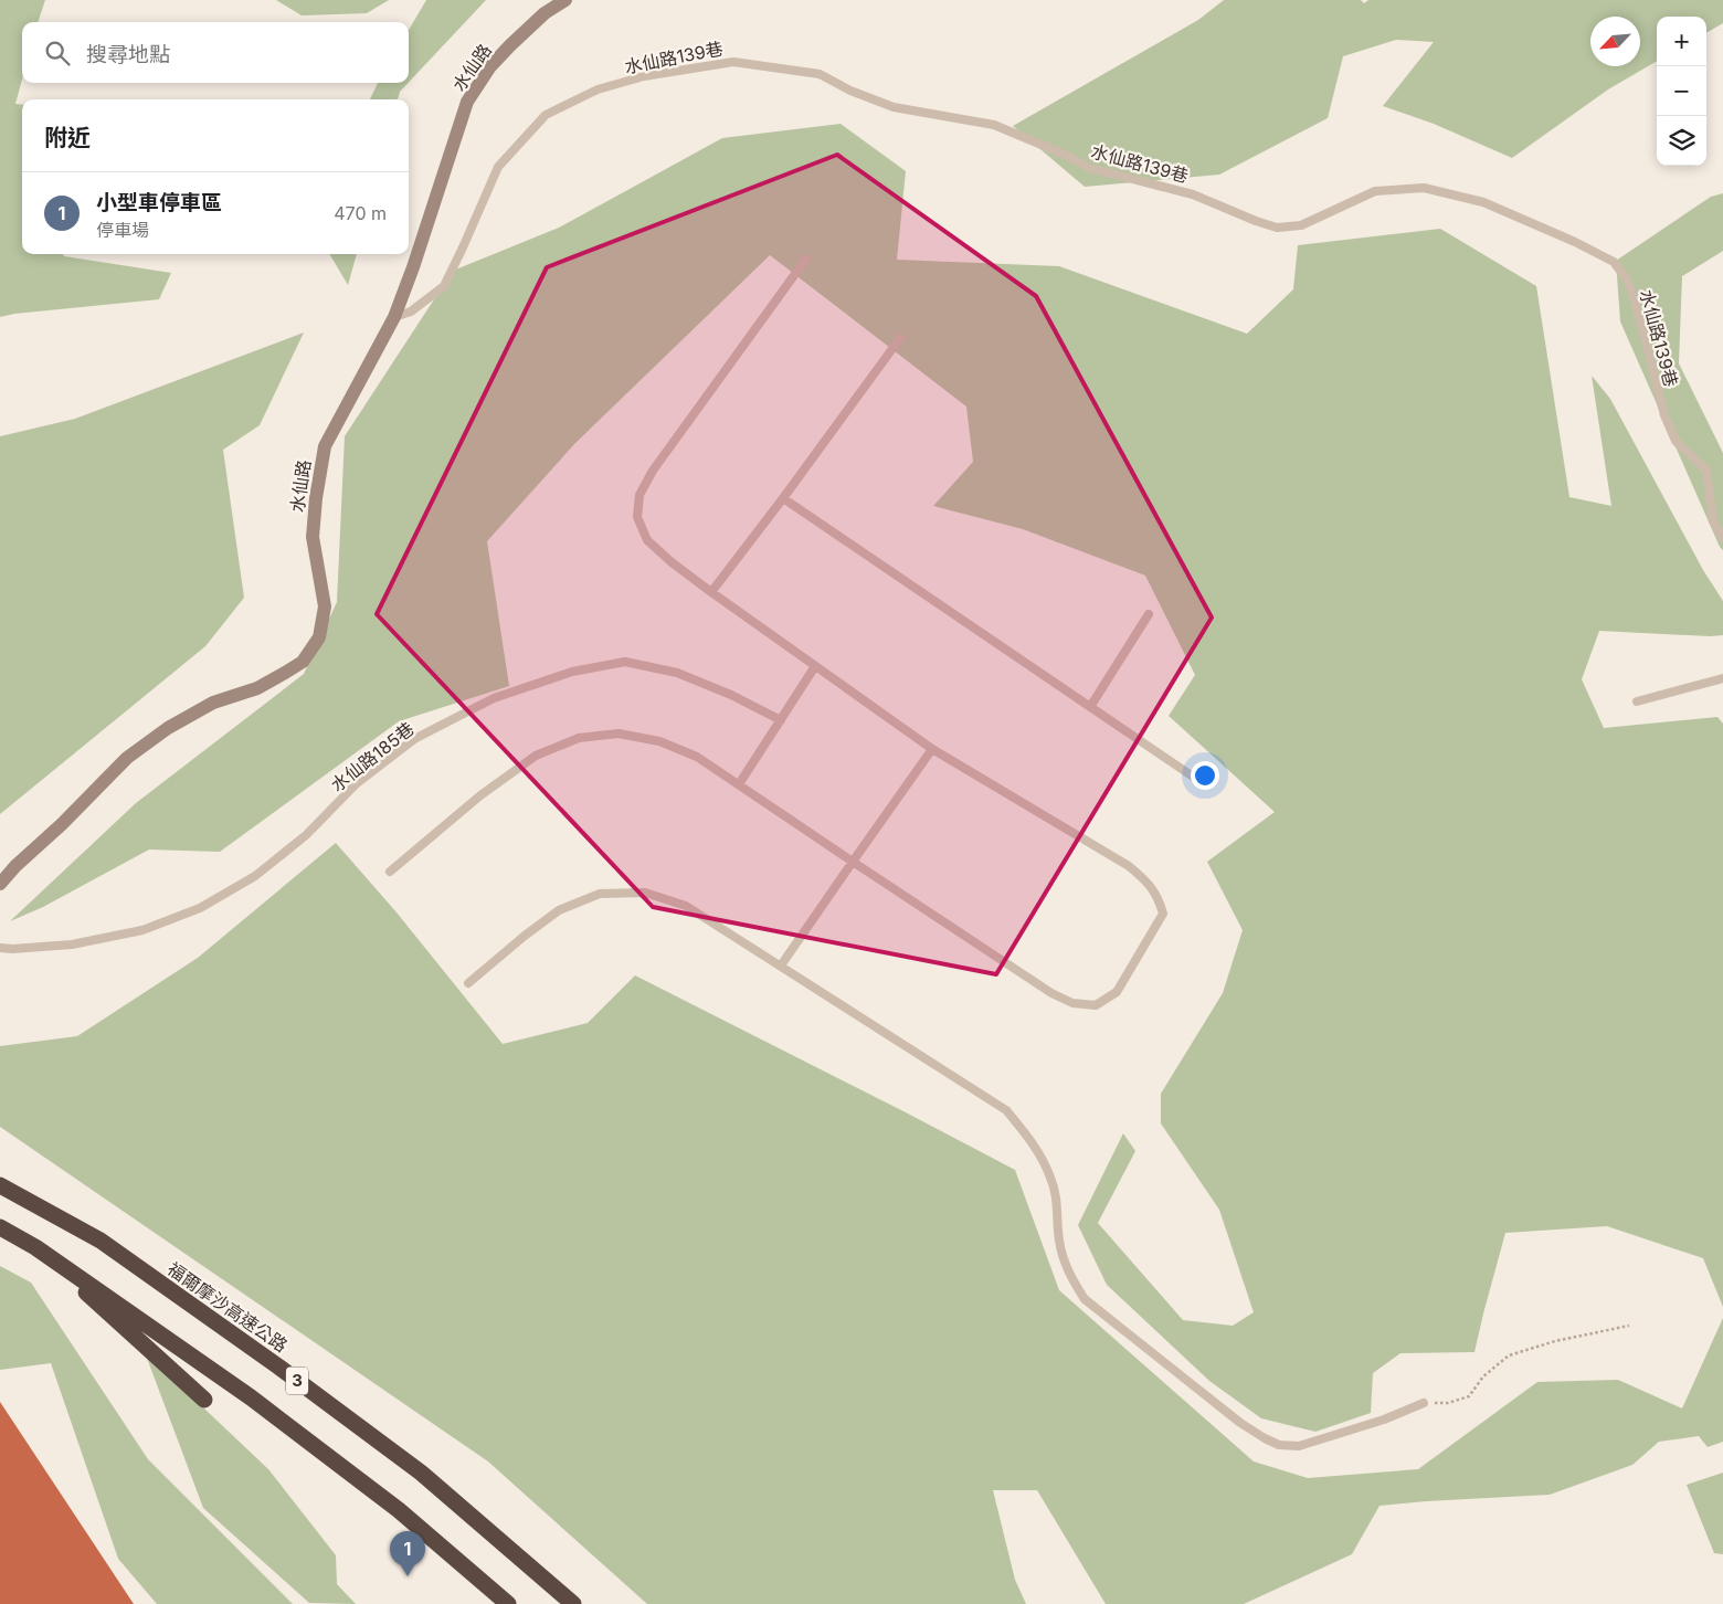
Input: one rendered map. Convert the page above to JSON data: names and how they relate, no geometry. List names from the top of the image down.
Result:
{
  "streets": {
    "highway": ["福爾摩沙高速公路", "3"],
    "street": ["水仙路"],
    "lane": ["水仙路139巷", "水仙路185巷"]
  },
  "crossings": [
    ["水仙路139巷", "水仙路"]
  ],
  "north": "bottom left",
  "page": {
    "map_buttons": ["+", "−"],
    "search": "搜尋地點",
    "heading": "附近",
    "list": [
      {
        "mark": "1",
        "name": "小型車停車區",
        "note": "停車場",
        "value": "470 m"
      }
    ],
    "pins": "1"
  }
}
